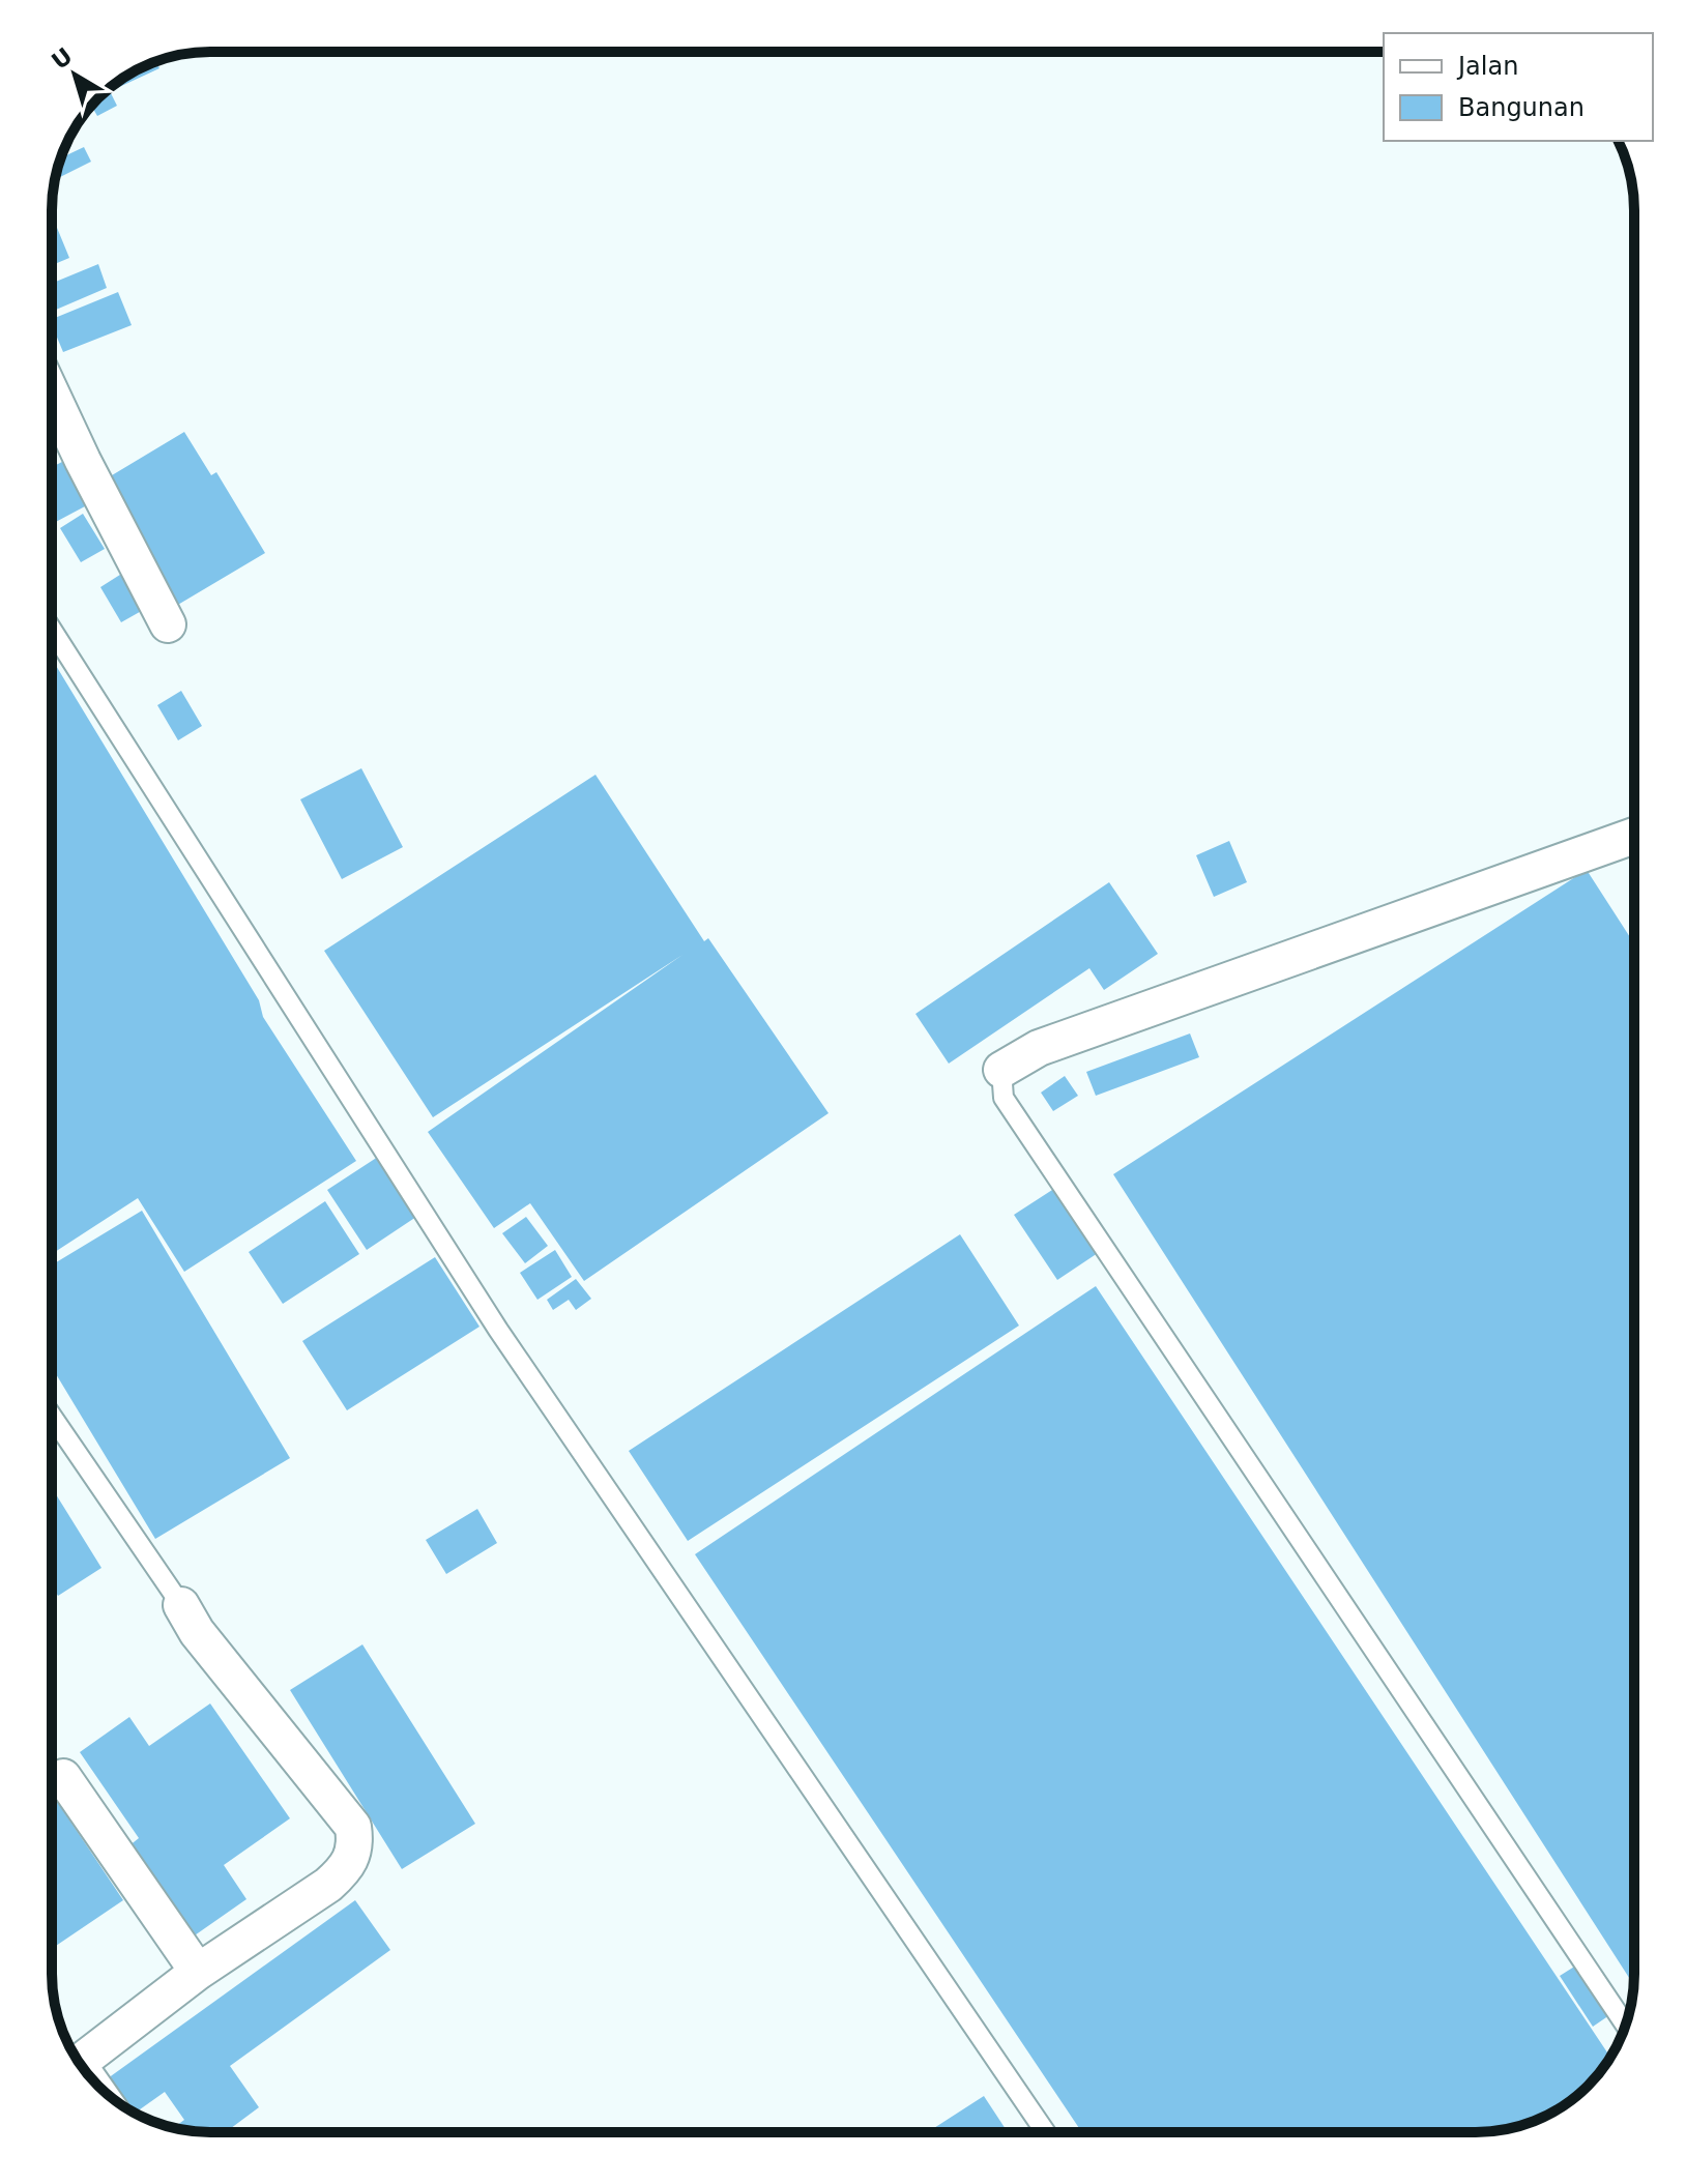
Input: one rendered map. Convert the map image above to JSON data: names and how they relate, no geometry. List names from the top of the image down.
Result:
{
  "legend": ["Jalan", "Bangunan"],
  "north": "top left"
}
